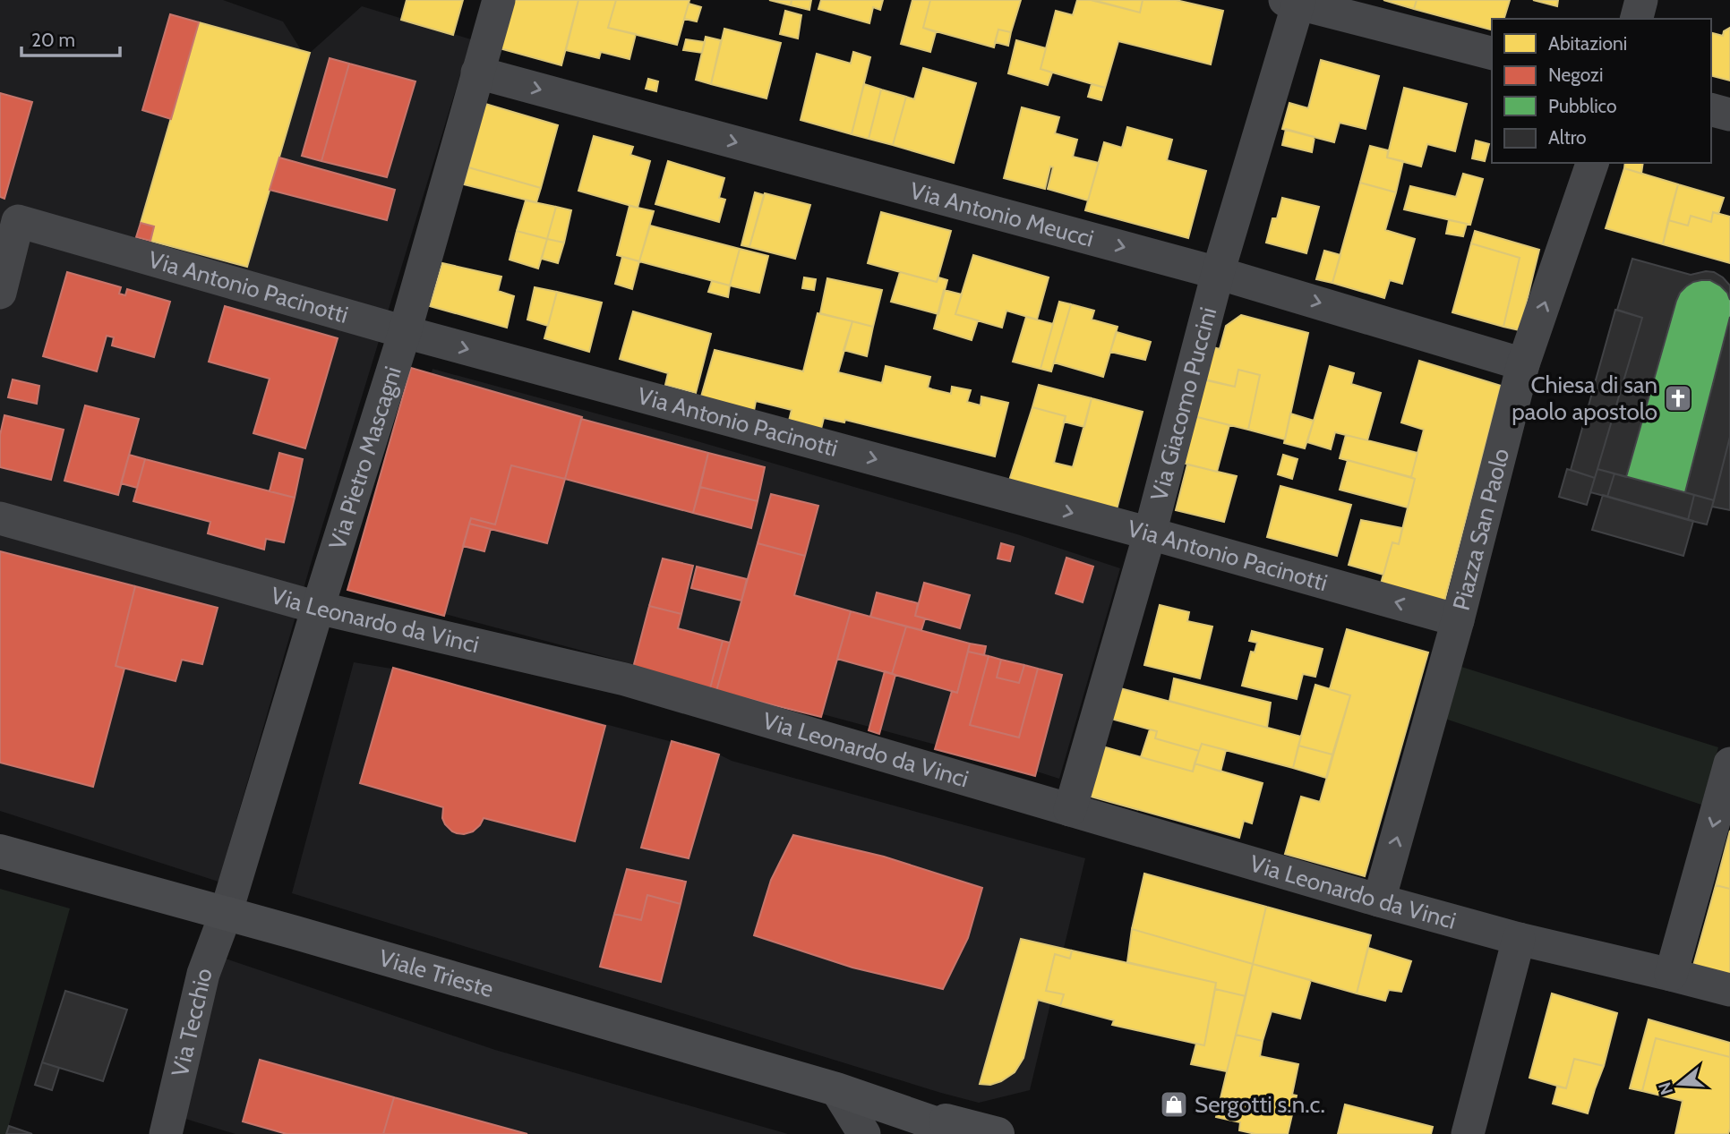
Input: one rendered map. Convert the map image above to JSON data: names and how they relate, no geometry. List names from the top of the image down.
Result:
{
  "streets": {
    "main road": ["Viale Trieste"],
    "street": [
      "Via Antonio Meucci",
      "Via Antonio Pacinotti",
      "Via Giacomo Puccini",
      "Via Pietro Mascagni",
      "Piazza San Paolo",
      "Via Leonardo da Vinci",
      "Via Tecchio"
    ]
  },
  "crossings": [
    ["Via Antonio Meucci", "Via Giacomo Puccini"],
    ["Via Antonio Meucci", "Via Pietro Mascagni"],
    ["Via Antonio Meucci", "Piazza San Paolo"],
    ["Via Antonio Pacinotti", "Via Giacomo Puccini"],
    ["Via Antonio Pacinotti", "Via Pietro Mascagni"],
    ["Via Antonio Pacinotti", "Piazza San Paolo"],
    ["Via Giacomo Puccini", "Via Leonardo da Vinci"],
    ["Via Pietro Mascagni", "Via Leonardo da Vinci"],
    ["Via Pietro Mascagni", "Viale Trieste"],
    ["Via Pietro Mascagni", "Via Tecchio"],
    ["Piazza San Paolo", "Via Leonardo da Vinci"],
    ["Viale Trieste", "Via Tecchio"]
  ],
  "one_way": ["Via Antonio Meucci", "Piazza San Paolo"],
  "places": {
    "church": ["Chiesa di san paolo apostolo"],
    "shop": ["Sergotti s.n.c."]
  },
  "legend": [
    "Abitazioni",
    "Negozi",
    "Pubblico",
    "Altro"
  ],
  "scale_bar": "20 m",
  "north": "left"
}
